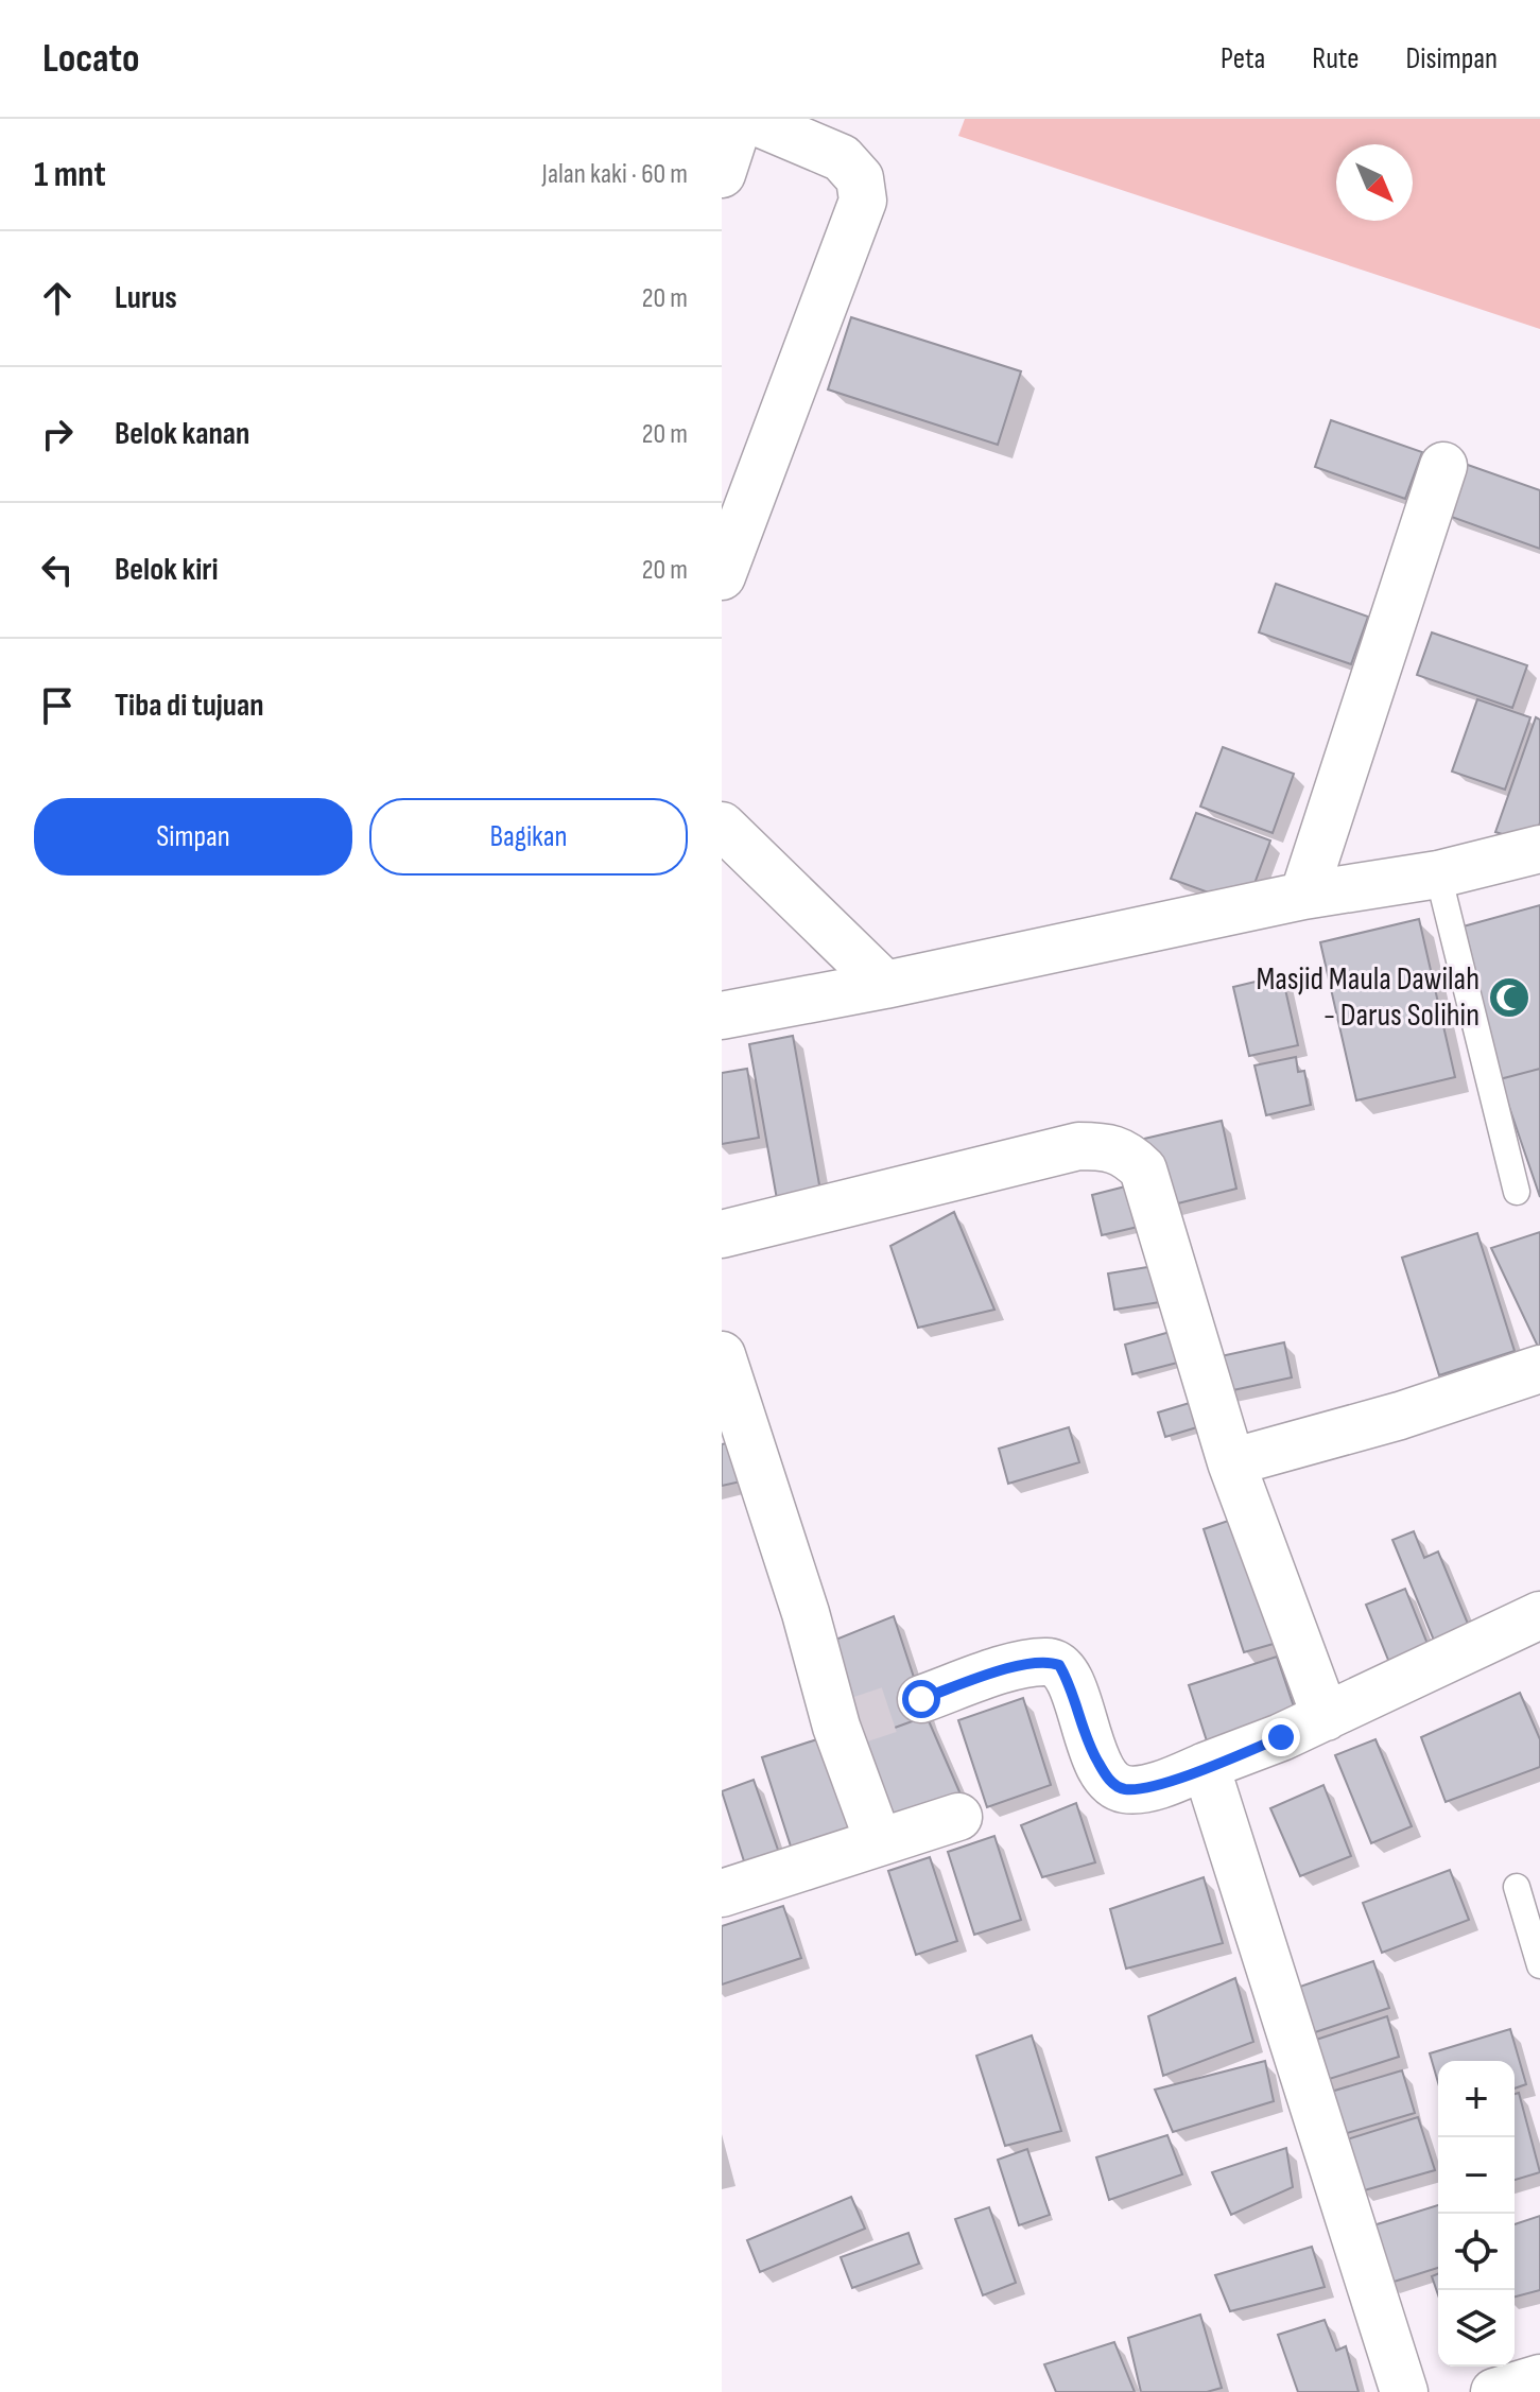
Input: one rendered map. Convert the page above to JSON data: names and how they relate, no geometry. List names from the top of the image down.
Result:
{
  "places": {
    "mosque": ["Masjid Maula Dawilah - Darus Solihin"]
  },
  "north": "bottom right",
  "page": {
    "header": "Locato",
    "nav": ["Peta", "Rute", "Disimpan"],
    "heading": ["1 mnt", "Jalan kaki · 60 m"],
    "list": [
      ["Lurus", "20 m"],
      ["Belok kanan", "20 m"],
      ["Belok kiri", "20 m"],
      "Tiba di tujuan"
    ],
    "buttons": ["Simpan", "Bagikan"],
    "map_buttons": ["+", "−"]
  }
}
